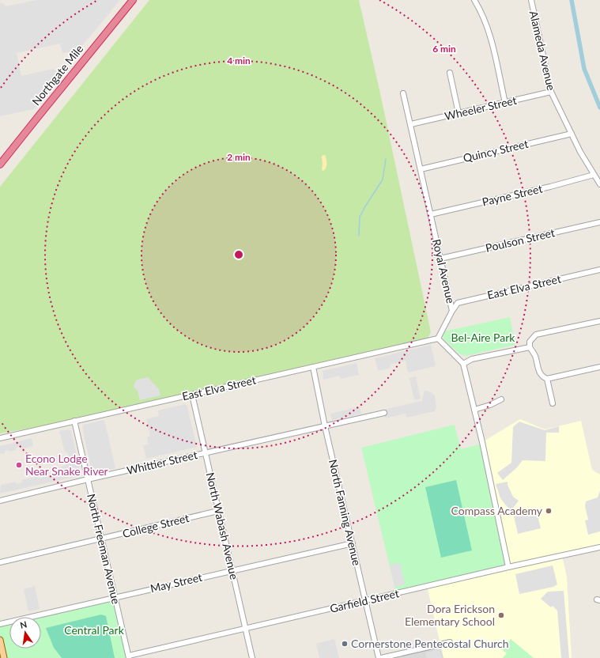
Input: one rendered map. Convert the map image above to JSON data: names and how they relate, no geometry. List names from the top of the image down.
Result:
{
  "streets": {
    "highway": ["Northgate Mile"],
    "street": [
      "Alameda Avenue",
      "Wheeler Street",
      "Quincy Street",
      "Payne Street",
      "Poulson Street",
      "Royal Avenue",
      "East Elva Street",
      "Whittier Street",
      "North Fanning Avenue",
      "College Street",
      "North Wabash Avenue",
      "North Freeman Avenue",
      "May Street",
      "Garfield Street"
    ]
  },
  "crossings": [
    ["Alameda Avenue", "Wheeler Street"],
    ["Alameda Avenue", "Quincy Street"],
    ["Alameda Avenue", "Payne Street"],
    ["Wheeler Street", "Royal Avenue"],
    ["Quincy Street", "Royal Avenue"],
    ["Payne Street", "Royal Avenue"],
    ["Poulson Street", "Royal Avenue"],
    ["Royal Avenue", "East Elva Street"],
    ["East Elva Street", "North Fanning Avenue"],
    ["East Elva Street", "North Wabash Avenue"],
    ["East Elva Street", "North Freeman Avenue"],
    ["Whittier Street", "North Fanning Avenue"],
    ["Whittier Street", "North Wabash Avenue"],
    ["Whittier Street", "North Freeman Avenue"],
    ["North Fanning Avenue", "May Street"],
    ["North Fanning Avenue", "Garfield Street"],
    ["College Street", "North Wabash Avenue"],
    ["College Street", "North Freeman Avenue"],
    ["North Wabash Avenue", "May Street"],
    ["North Wabash Avenue", "Garfield Street"],
    ["North Freeman Avenue", "May Street"],
    ["North Freeman Avenue", "Garfield Street"]
  ],
  "parks": ["Bel-Aire Park", "Central Park"],
  "places": [
    "Econo Lodge Near Snake River",
    "Compass Academy",
    "Dora Erickson Elementary School",
    "Cornerstone Pentecostal Church"
  ],
  "north": "top",
  "rings": ["6 min", "4 min", "2 min"]
}
